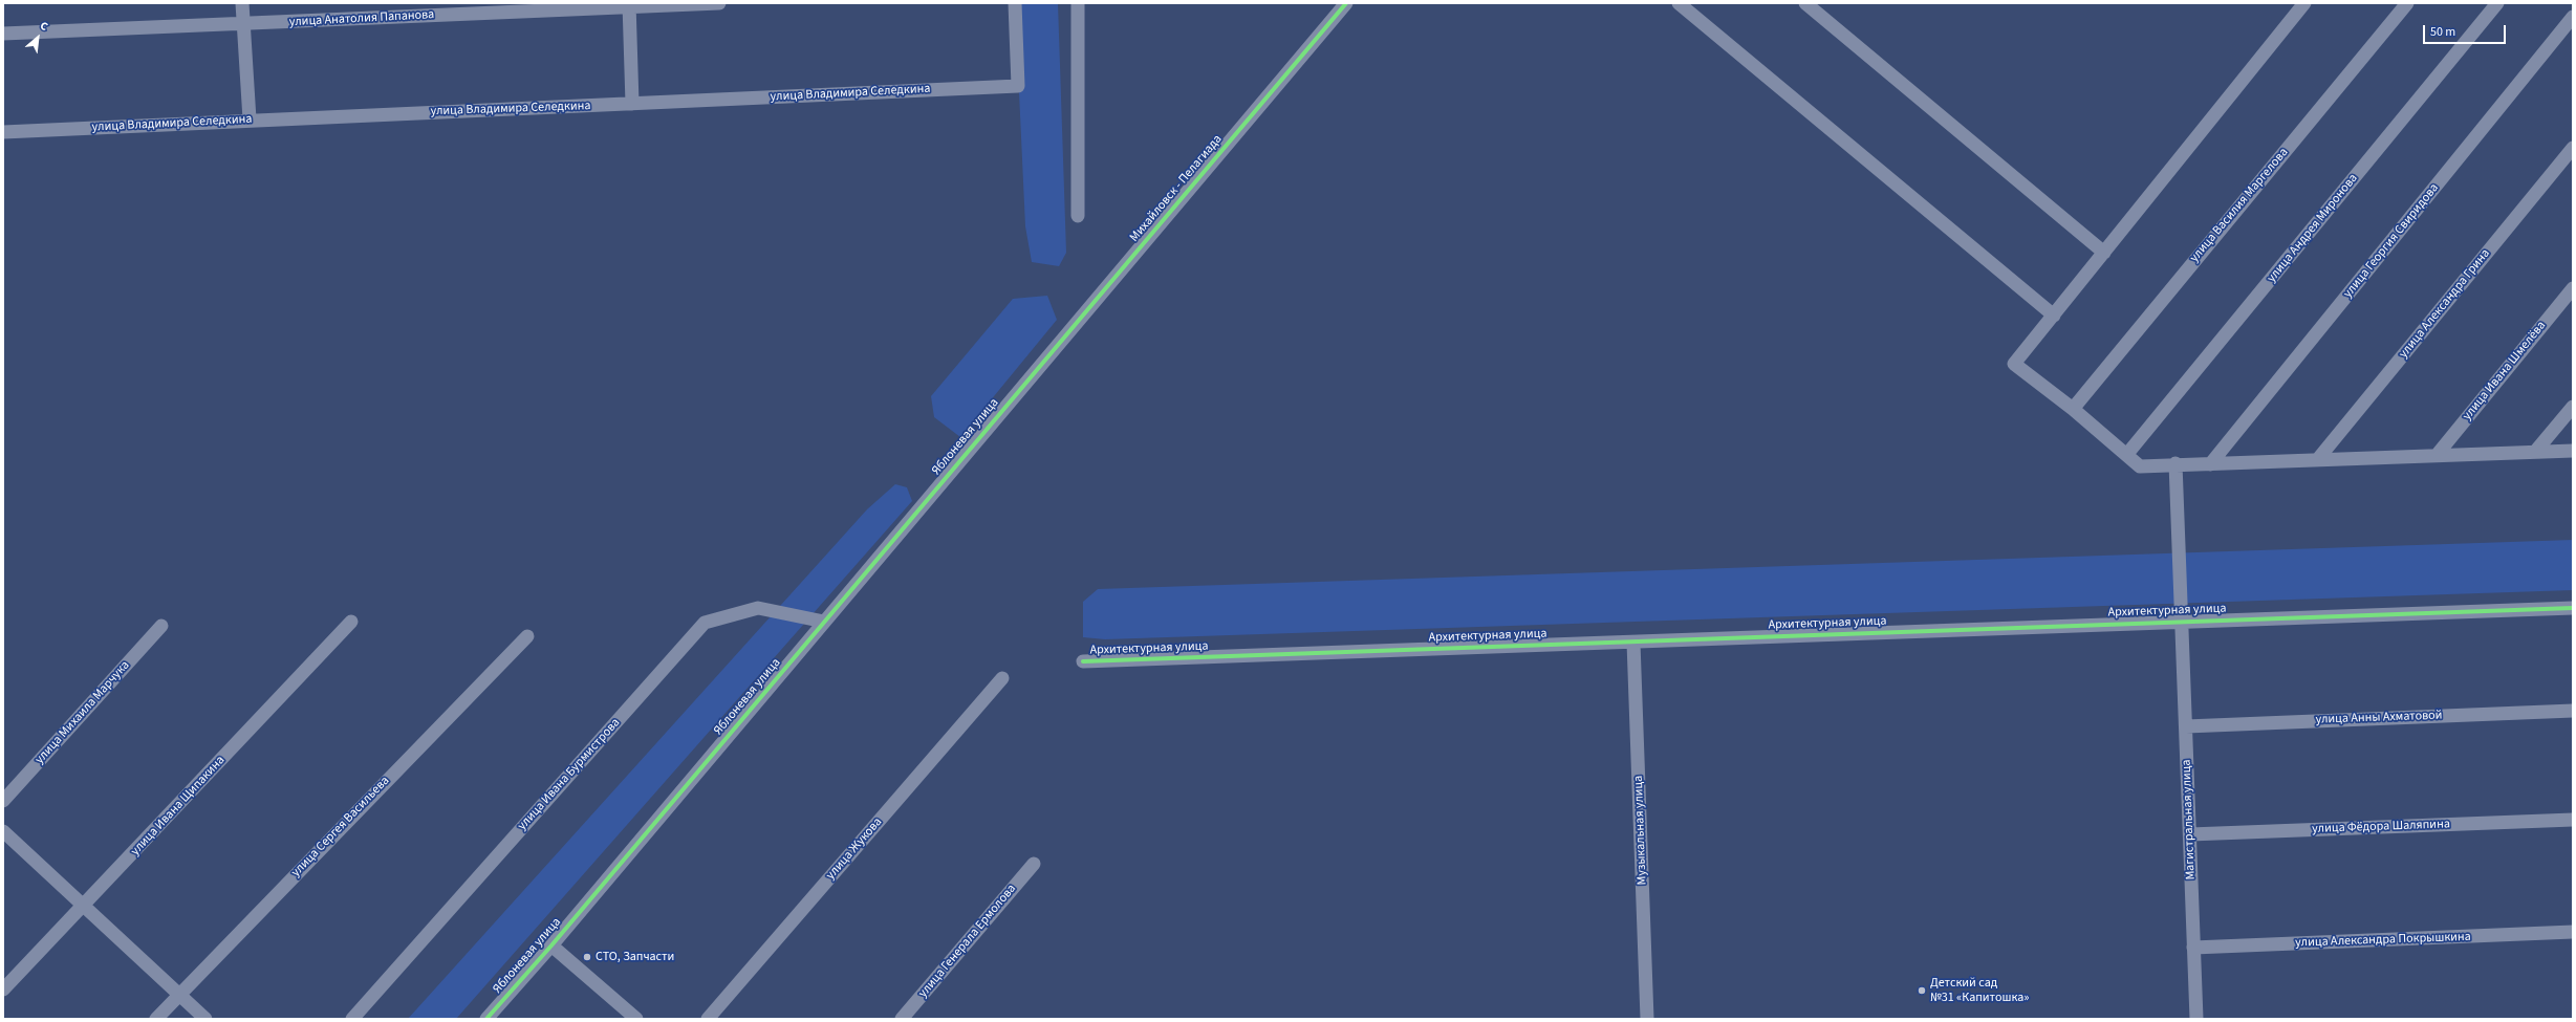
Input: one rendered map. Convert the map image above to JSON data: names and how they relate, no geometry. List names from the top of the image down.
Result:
{
  "streets": {
    "street": [
      "улица Анатолия Папанова",
      "улица Владимира Селедкина",
      "Михайловск - Пелагиада",
      "улица Василия Маргелова",
      "улица Андрея Миронова",
      "улица Георгия Свиридова",
      "улица Александра Грина",
      "улица Ивана Шмелёва",
      "Яблоневая улица",
      "Архитектурная улица",
      "улица Михаила Марчука",
      "улица Анны Ахматовой",
      "улица Ивана Бурмистрова",
      "улица Ивана Щипакина",
      "Магистральная улица",
      "улица Сергея Васильева",
      "улица Фёдора Шаляпина",
      "Музыкальная улица",
      "улица Жукова",
      "улица Александра Покрышкина",
      "улица Генерала Ермолова"
    ]
  },
  "crossings": [
    ["Михайловск - Пелагиада", "Яблоневая улица"],
    ["Яблоневая улица", "улица Ивана Бурмистрова"],
    ["Архитектурная улица", "Магистральная улица"],
    ["Архитектурная улица", "Музыкальная улица"],
    ["улица Анны Ахматовой", "Магистральная улица"],
    ["Магистральная улица", "улица Фёдора Шаляпина"],
    ["Магистральная улица", "улица Александра Покрышкина"]
  ],
  "places": ["СТО, Запчасти", "Детский сад №31 «Капитошка»"],
  "scale_bar": "50 m",
  "north": "top right"
}
